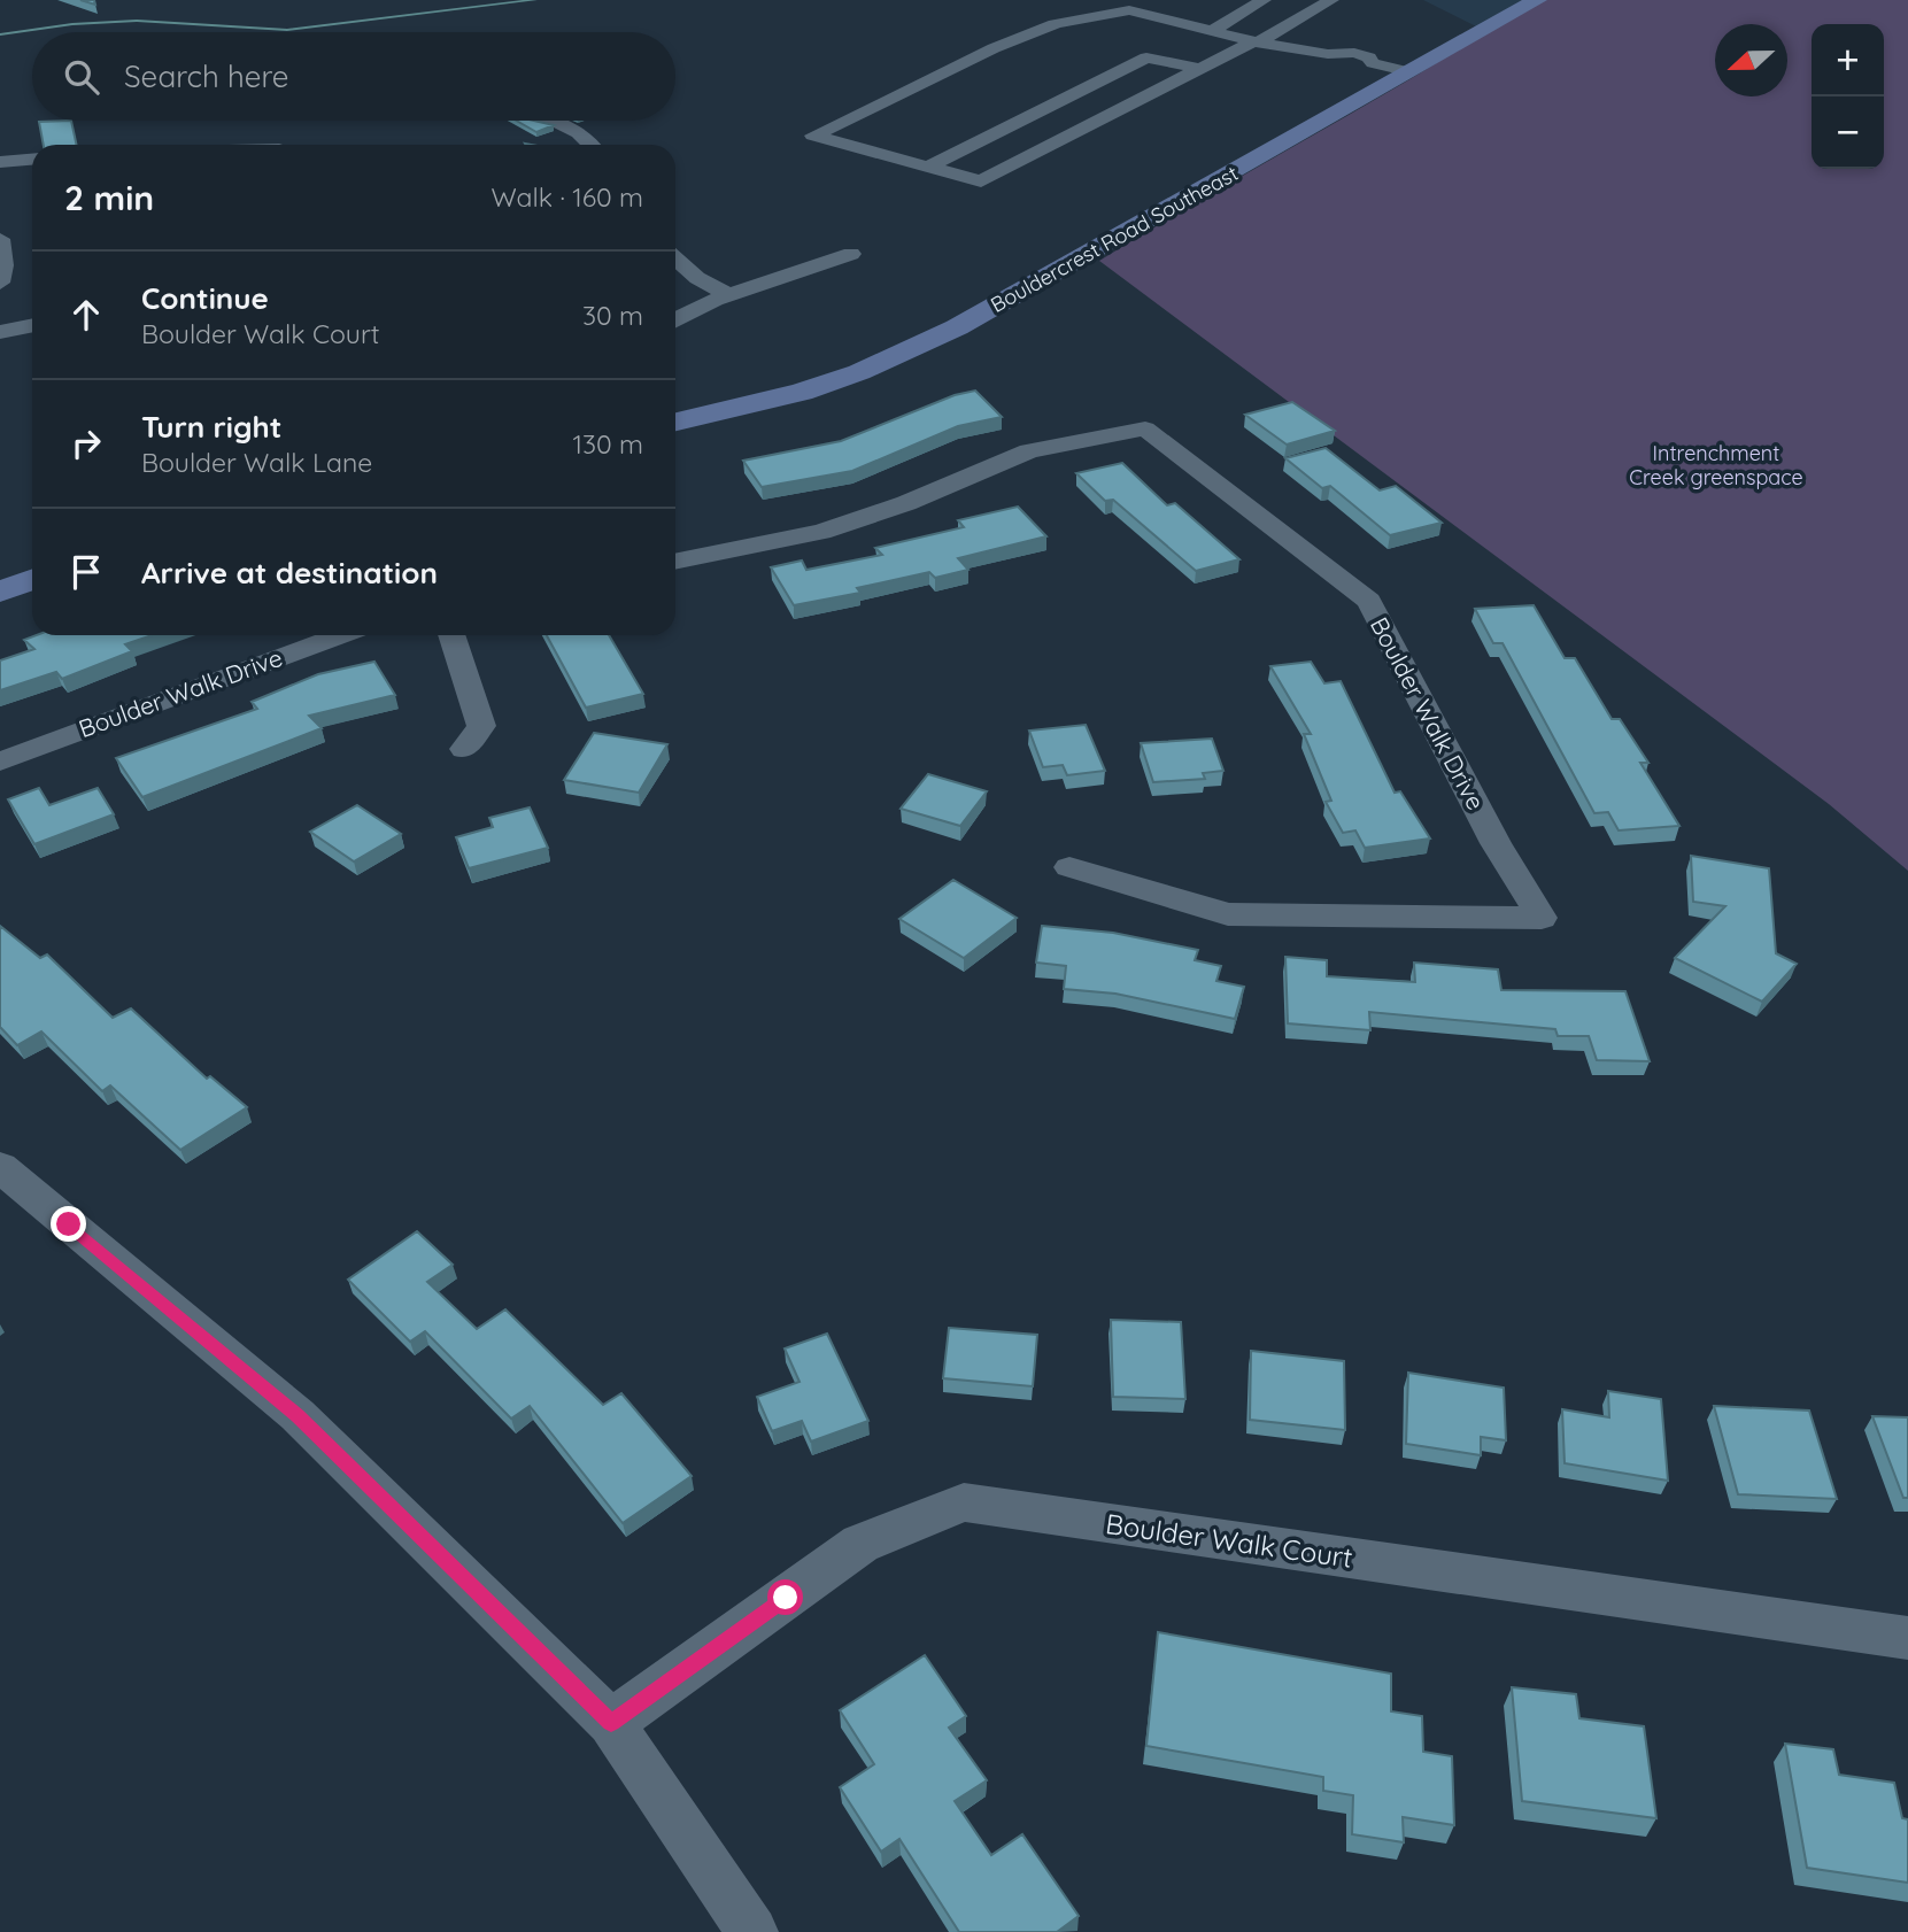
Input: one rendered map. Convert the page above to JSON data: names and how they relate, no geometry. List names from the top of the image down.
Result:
{
  "streets": {
    "street": ["Bouldercrest Road Southeast", "Boulder Walk Drive", "Boulder Walk Court"]
  },
  "parks": ["Intrenchment Creek greenspace"],
  "north": "left",
  "page": {
    "map_buttons": ["+", "−"],
    "search": "Search here",
    "heading": ["2 min", "Walk · 160 m"],
    "list": [
      ["Continue", "Boulder Walk Court", "30 m"],
      ["Turn right", "Boulder Walk Lane", "130 m"],
      "Arrive at destination"
    ]
  }
}
